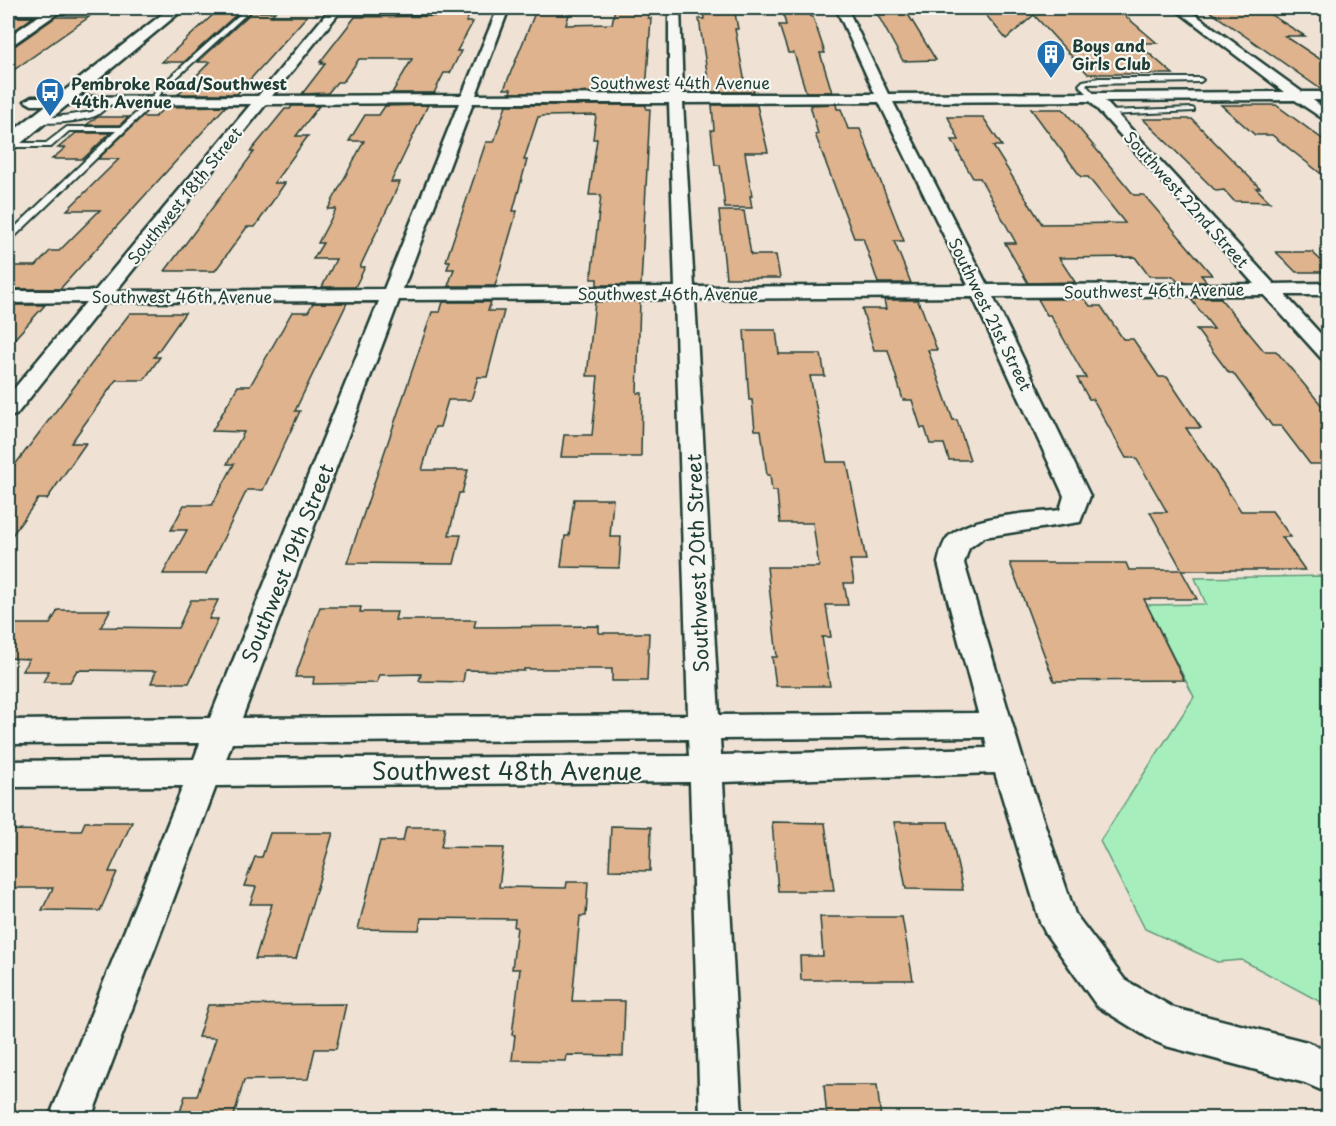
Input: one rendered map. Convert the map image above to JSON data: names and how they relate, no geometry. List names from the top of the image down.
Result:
{
  "streets": {
    "street": [
      "Southwest 44th Avenue",
      "Southwest 18th Street",
      "Southwest 22nd Street",
      "Southwest 46th Avenue",
      "Southwest 21st Street",
      "Southwest 19th Street",
      "Southwest 20th Street",
      "Southwest 48th Avenue"
    ]
  },
  "crossings": [
    ["Southwest 44th Avenue", "Southwest 18th Street"],
    ["Southwest 44th Avenue", "Southwest 22nd Street"],
    ["Southwest 44th Avenue", "Southwest 21st Street"],
    ["Southwest 44th Avenue", "Southwest 19th Street"],
    ["Southwest 44th Avenue", "Southwest 20th Street"],
    ["Southwest 18th Street", "Southwest 46th Avenue"],
    ["Southwest 22nd Street", "Southwest 46th Avenue"],
    ["Southwest 46th Avenue", "Southwest 21st Street"],
    ["Southwest 46th Avenue", "Southwest 19th Street"],
    ["Southwest 46th Avenue", "Southwest 20th Street"],
    ["Southwest 21st Street", "Southwest 48th Avenue"],
    ["Southwest 19th Street", "Southwest 48th Avenue"],
    ["Southwest 20th Street", "Southwest 48th Avenue"]
  ],
  "places": {
    "building": ["Boys and Girls Club"],
    "bus stop": ["Pembroke Road/Southwest 44th Avenue"]
  }
}
